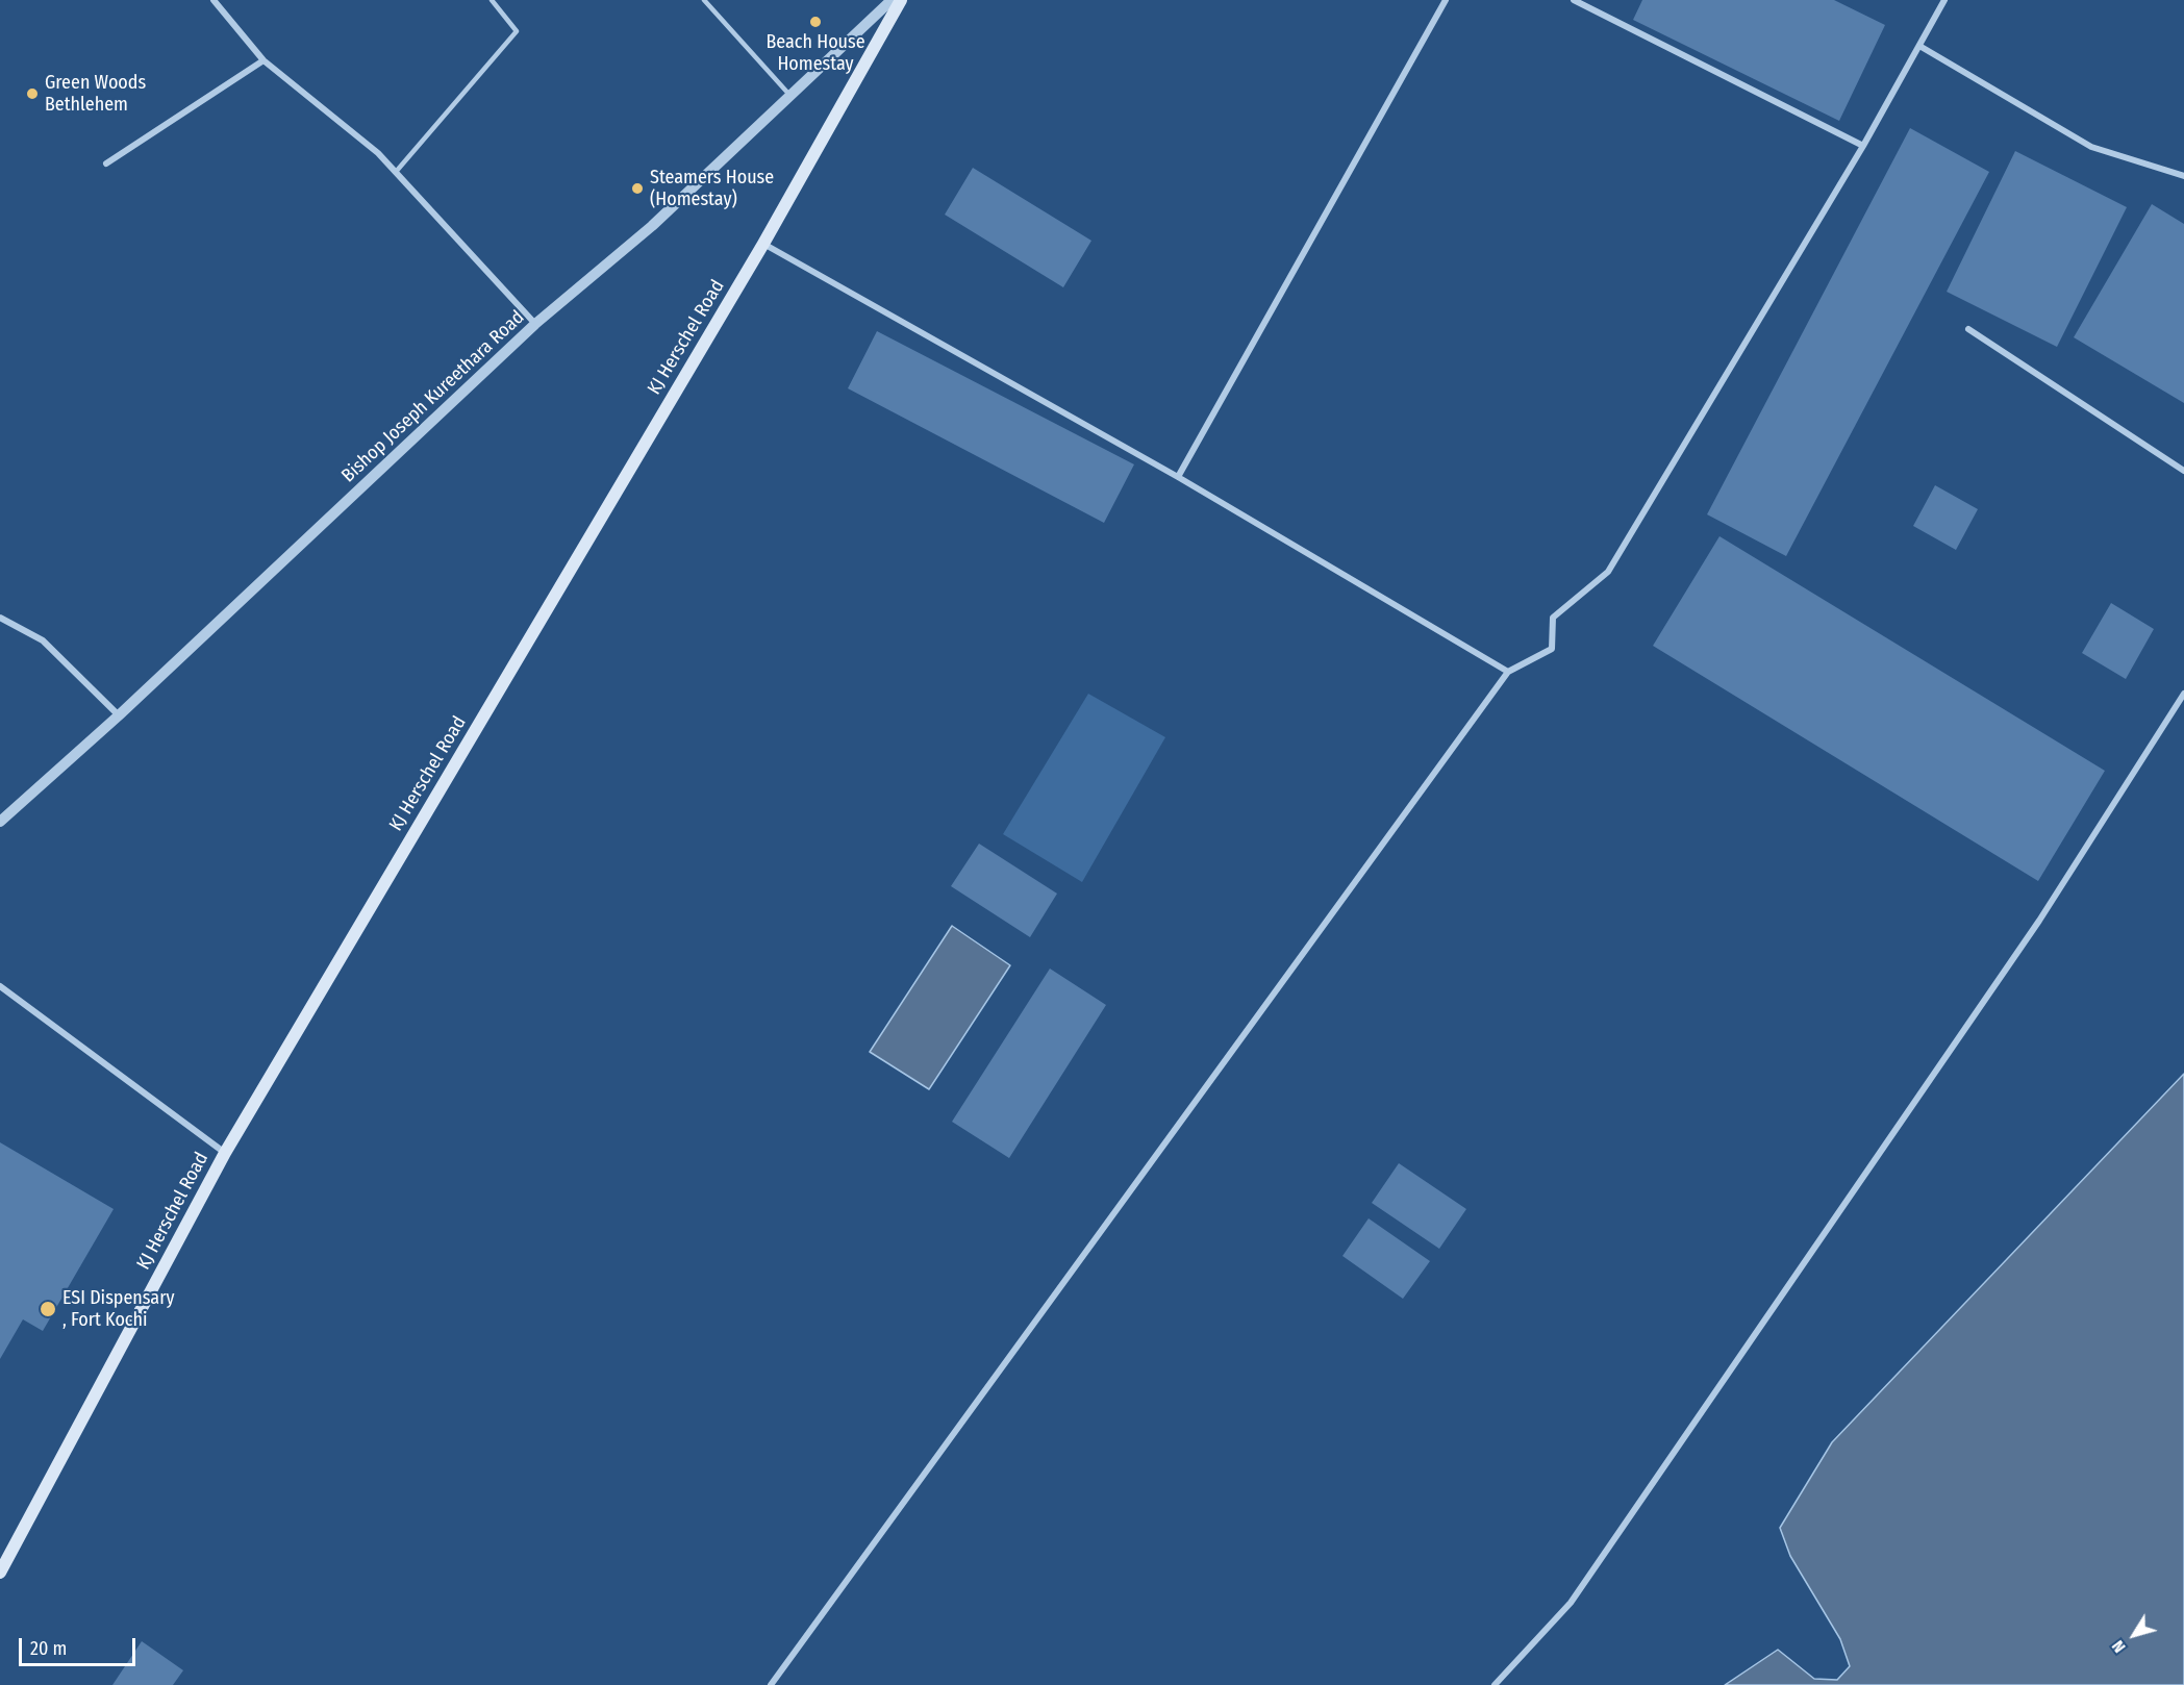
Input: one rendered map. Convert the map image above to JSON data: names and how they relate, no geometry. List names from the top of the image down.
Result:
{
  "streets": {
    "main road": ["KJ Herschel Road"],
    "street": ["Bishop Joseph Kureethara Road"]
  },
  "places": [
    "Beach House Homestay",
    "Green Woods Bethlehem",
    "Steamers House (Homestay)",
    "ESI Dispensary , Fort Kochi"
  ],
  "scale_bar": "20 m",
  "north": "bottom left"
}
